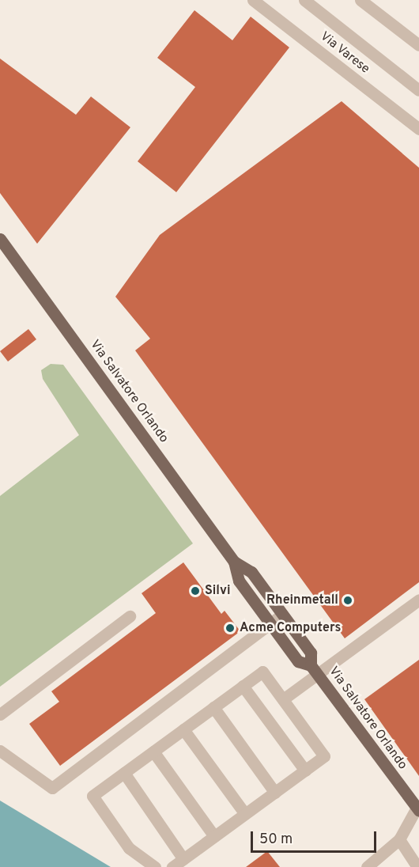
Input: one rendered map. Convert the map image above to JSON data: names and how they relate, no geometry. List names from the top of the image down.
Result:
{
  "streets": {
    "main road": ["Via Salvatore Orlando"],
    "street": ["Via Varese"]
  },
  "places": ["Silvi", "Rheinmetall", "Acme Computers"],
  "scale_bar": "50 m"
}
